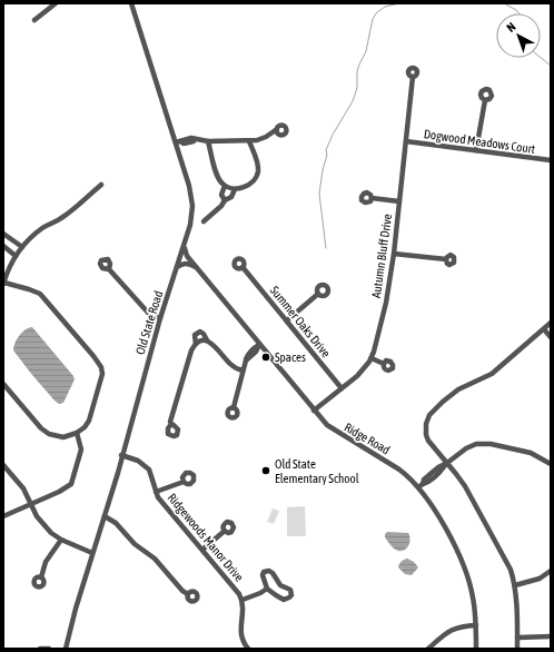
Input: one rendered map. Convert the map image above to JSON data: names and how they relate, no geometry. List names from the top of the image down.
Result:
{
  "streets": {
    "street": [
      "Dogwood Meadows Court",
      "Autumn Bluff Drive",
      "Summer Oaks Drive",
      "Old State Road",
      "Ridge Road",
      "Ridgewoods Manor Drive"
    ]
  },
  "crossings": [
    ["Dogwood Meadows Court", "Autumn Bluff Drive"],
    ["Autumn Bluff Drive", "Summer Oaks Drive"],
    ["Autumn Bluff Drive", "Ridge Road"],
    ["Old State Road", "Ridge Road"],
    ["Old State Road", "Ridgewoods Manor Drive"]
  ],
  "places": ["Spaces", "Old State Elementary School"],
  "north": "top left"
}
